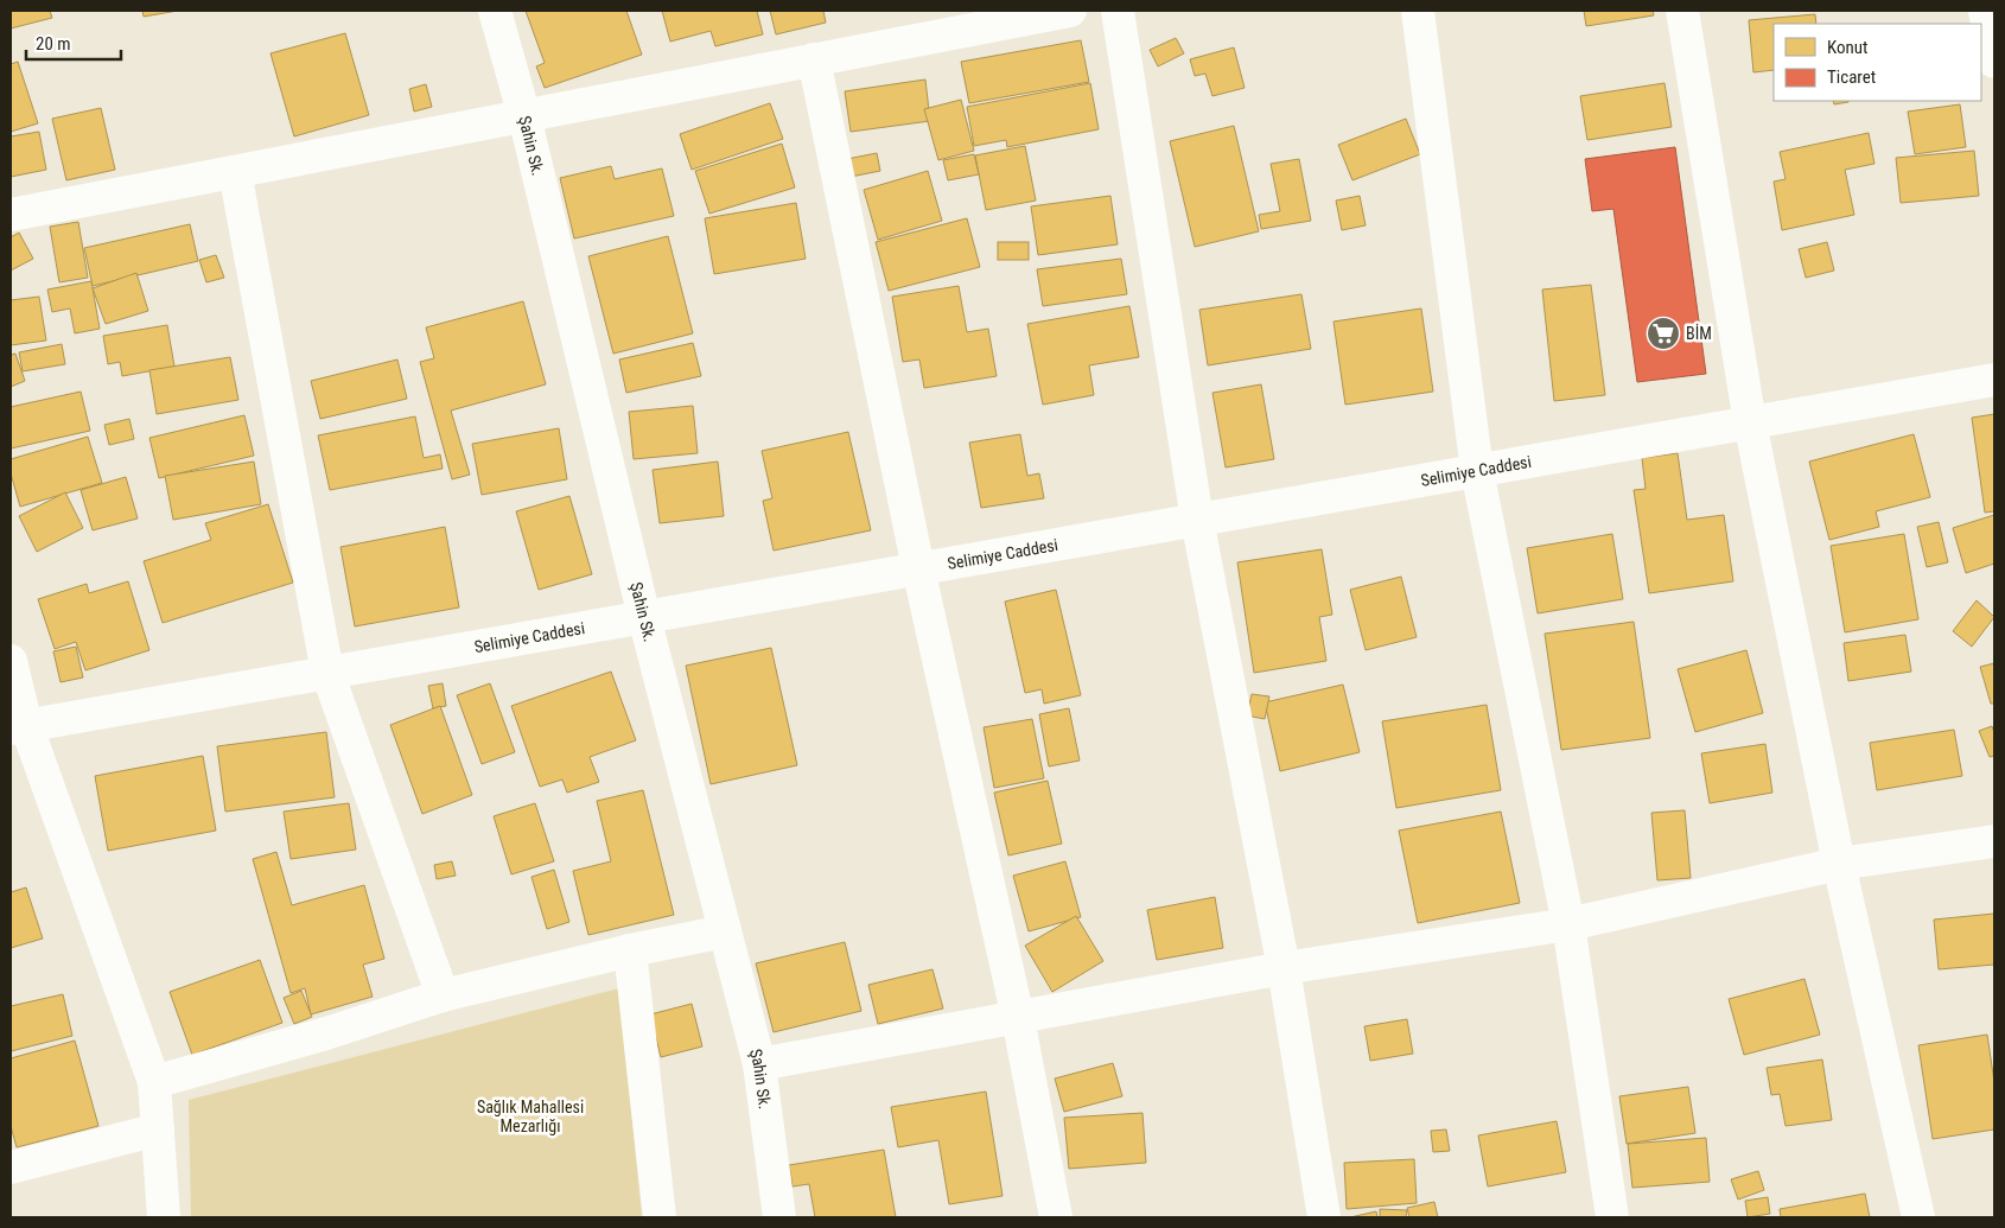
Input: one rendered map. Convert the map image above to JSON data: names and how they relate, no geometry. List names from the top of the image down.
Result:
{
  "streets": {
    "street": ["Şahin Sk.", "Selimiye Caddesi"]
  },
  "crossings": [
    ["Şahin Sk.", "Selimiye Caddesi"]
  ],
  "parks": ["Sağlık Mahallesi Mezarlığı"],
  "places": {
    "supermarket": ["BİM"]
  },
  "legend": ["Konut", "Ticaret"],
  "scale_bar": "20 m"
}
